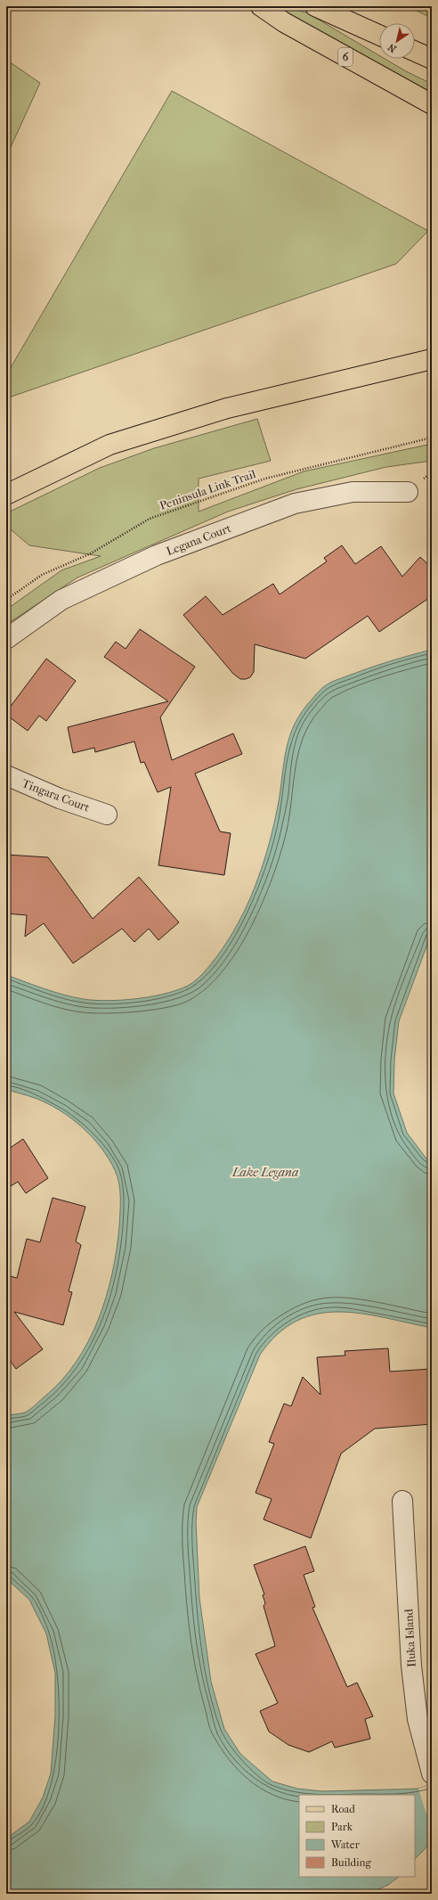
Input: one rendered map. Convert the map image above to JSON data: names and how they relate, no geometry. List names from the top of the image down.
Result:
{
  "streets": {
    "main road": ["6"],
    "street": ["Legana Court", "Tingara Court", "Iluka Island"],
    "path": ["Peninsula Link Trail"]
  },
  "water": ["Lake Legana"],
  "legend": [
    "Road",
    "Park",
    "Water",
    "Building"
  ],
  "north": "bottom left"
}
